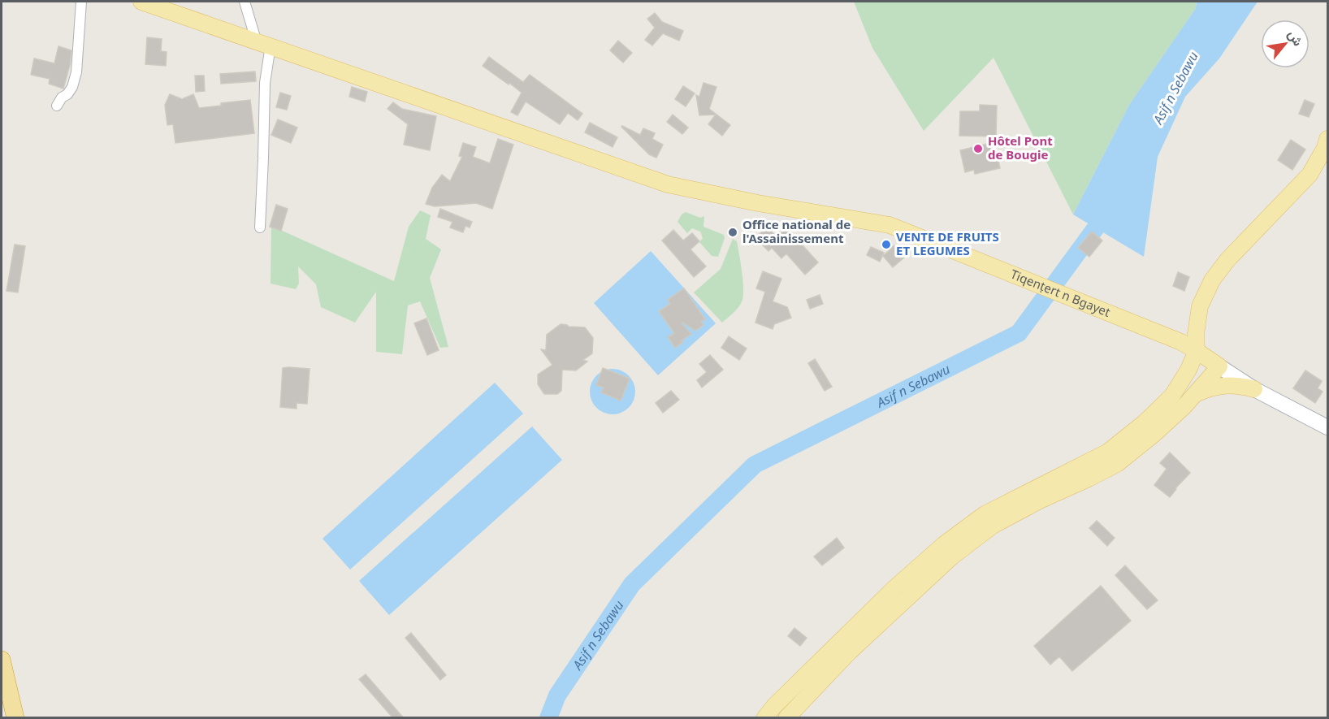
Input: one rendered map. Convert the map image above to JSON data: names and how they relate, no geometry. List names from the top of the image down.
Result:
{
  "streets": {
    "main road": ["Tiqenṭert n Bgayet"]
  },
  "water": ["Asif n Sebawu"],
  "places": ["Hôtel Pont de Bougie", "Office national de l'Assainissement", "VENTE DE FRUITS ET LEGUMES"],
  "north": "top right"
}
